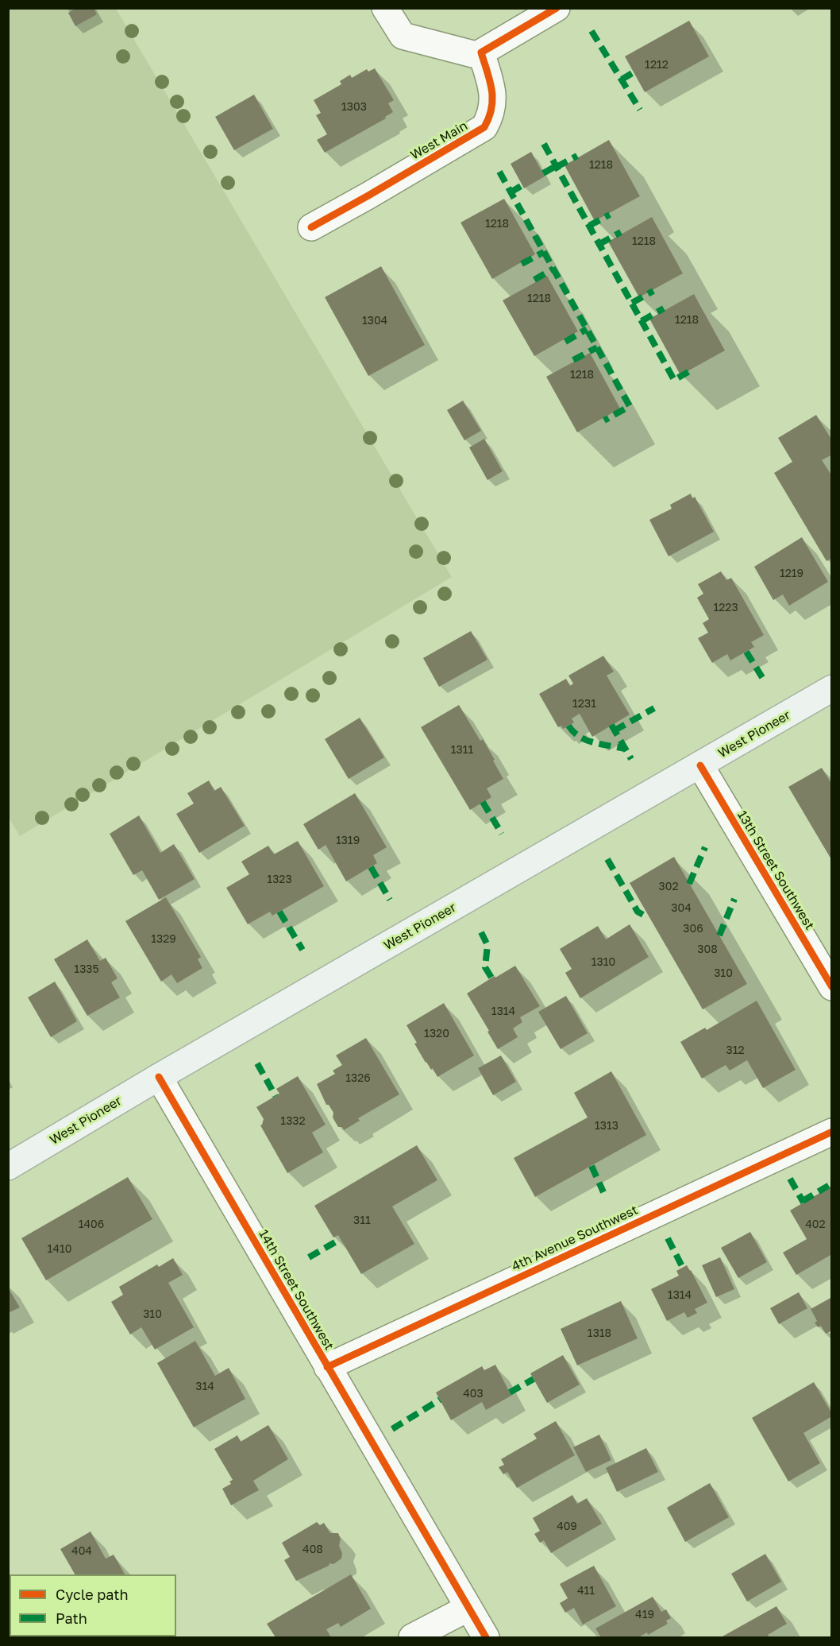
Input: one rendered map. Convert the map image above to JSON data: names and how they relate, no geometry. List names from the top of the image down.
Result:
{
  "streets": {
    "main road": ["West Pioneer"],
    "street": [
      "West Main",
      "13th Street Southwest",
      "4th Avenue Southwest",
      "14th Street Southwest"
    ]
  },
  "crossings": [
    ["West Pioneer", "13th Street Southwest"],
    ["West Pioneer", "14th Street Southwest"],
    ["4th Avenue Southwest", "14th Street Southwest"]
  ],
  "house_numbers": [
    "1212",
    "1303",
    "1218",
    "1218",
    "1218",
    "1218",
    "1218",
    "1304",
    "1218",
    "1219",
    "1223",
    "1231",
    "1311",
    "1319",
    "1323",
    "302",
    "304",
    "306",
    "1329",
    "308",
    "1310",
    "1335",
    "310",
    "1314",
    "1320",
    "312",
    "1326",
    "1332",
    "1313",
    "311",
    "1406",
    "402",
    "1410",
    "1314",
    "310",
    "1318",
    "314",
    "403",
    "409",
    "408",
    "404",
    "411",
    "419"
  ],
  "legend": ["Cycle path", "Path"]
}
